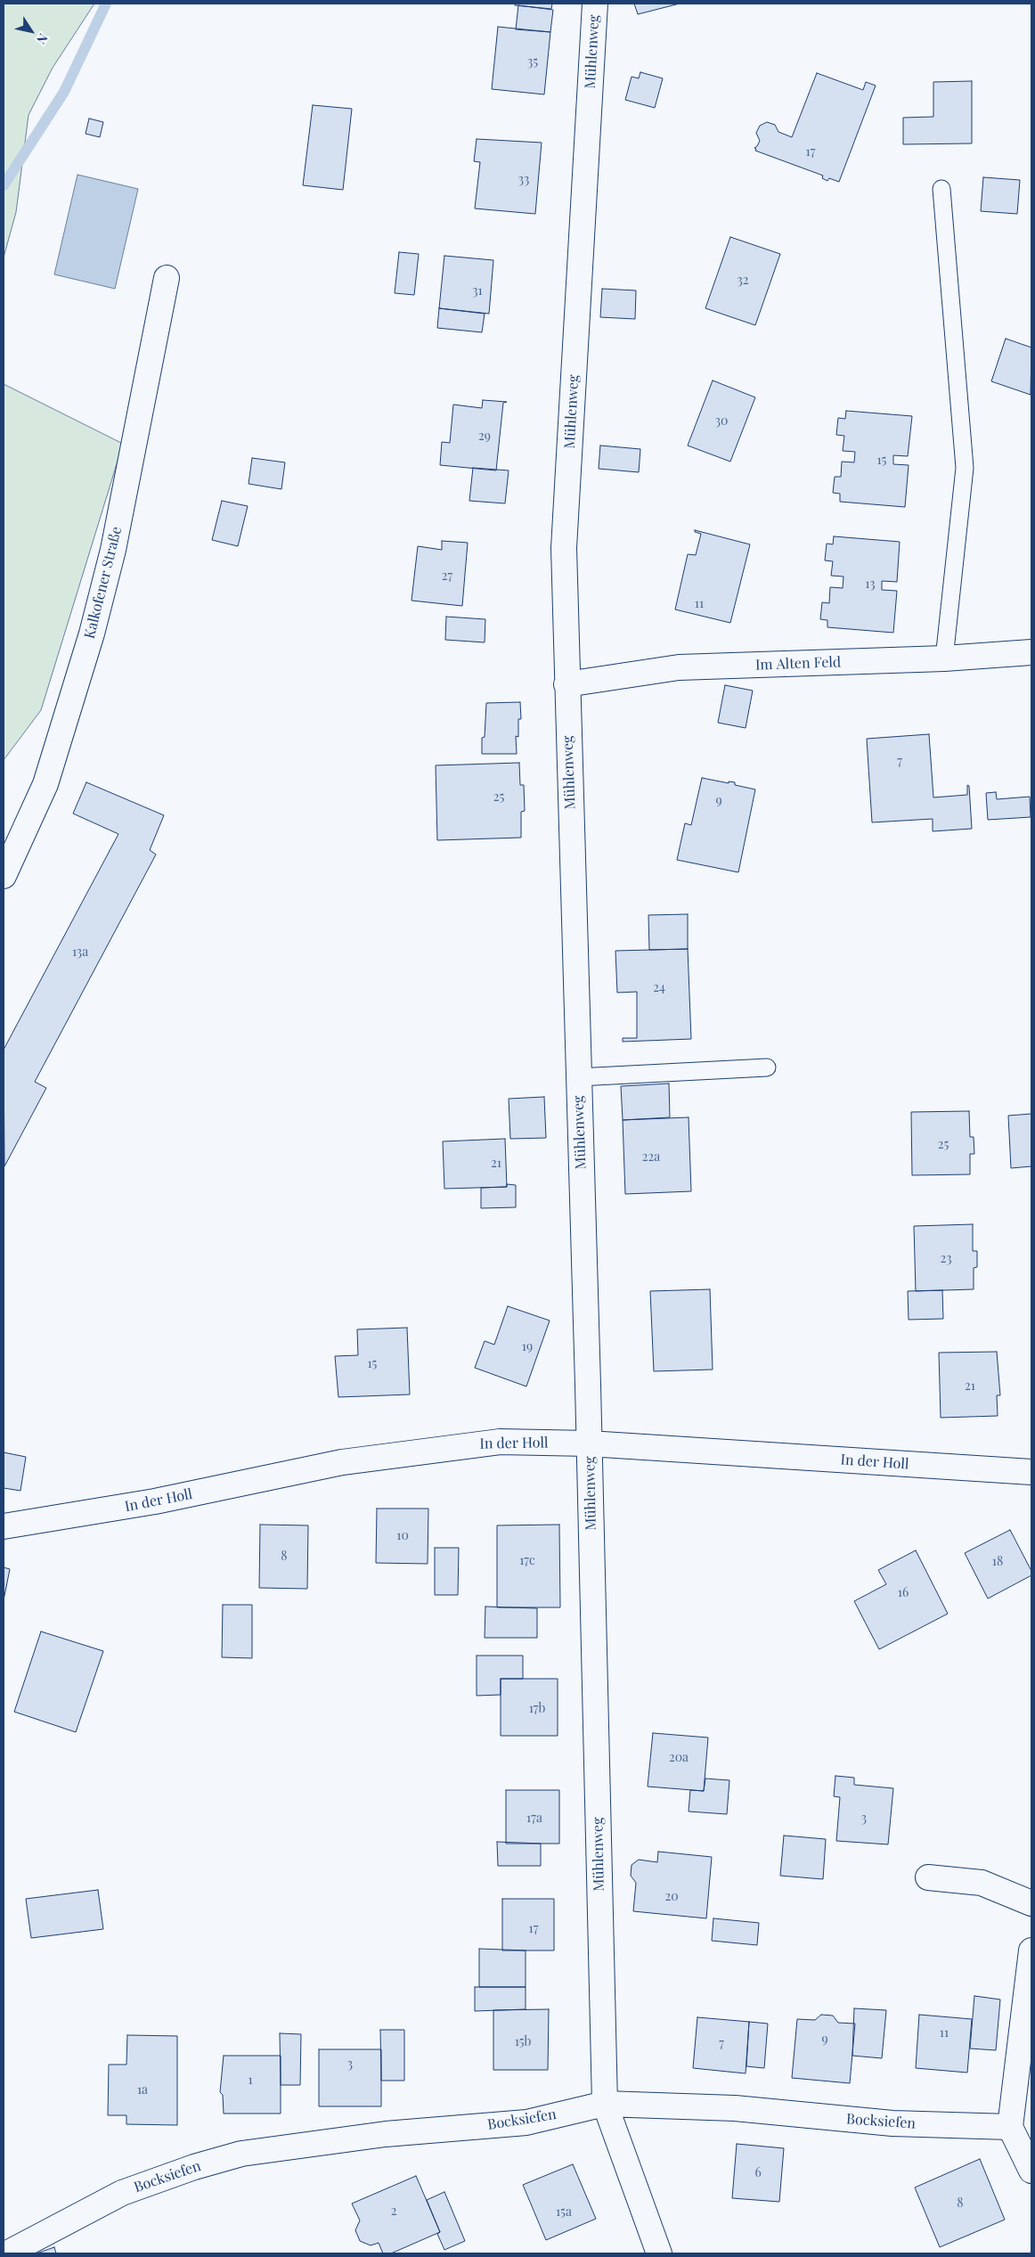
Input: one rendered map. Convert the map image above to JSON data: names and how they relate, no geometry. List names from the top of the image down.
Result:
{
  "streets": {
    "street": [
      "Mühlenweg",
      "Kalkofener Straße",
      "Im Alten Feld",
      "In der Holl",
      "Bocksiefen"
    ]
  },
  "crossings": [
    ["Mühlenweg", "Im Alten Feld"],
    ["Mühlenweg", "In der Holl"],
    ["Mühlenweg", "Bocksiefen"]
  ],
  "house_numbers": [
    "35",
    "17",
    "33",
    "32",
    "31",
    "30",
    "29",
    "15",
    "27",
    "13",
    "11",
    "7",
    "25",
    "9",
    "13a",
    "24",
    "25",
    "22a",
    "21",
    "23",
    "19",
    "15",
    "21",
    "10",
    "8",
    "17c",
    "18",
    "16",
    "17b",
    "20a",
    "17a",
    "3",
    "20",
    "17",
    "11",
    "9",
    "15b",
    "7",
    "3",
    "1",
    "1a",
    "6",
    "8",
    "2",
    "15a"
  ],
  "north": "bottom right"
}
